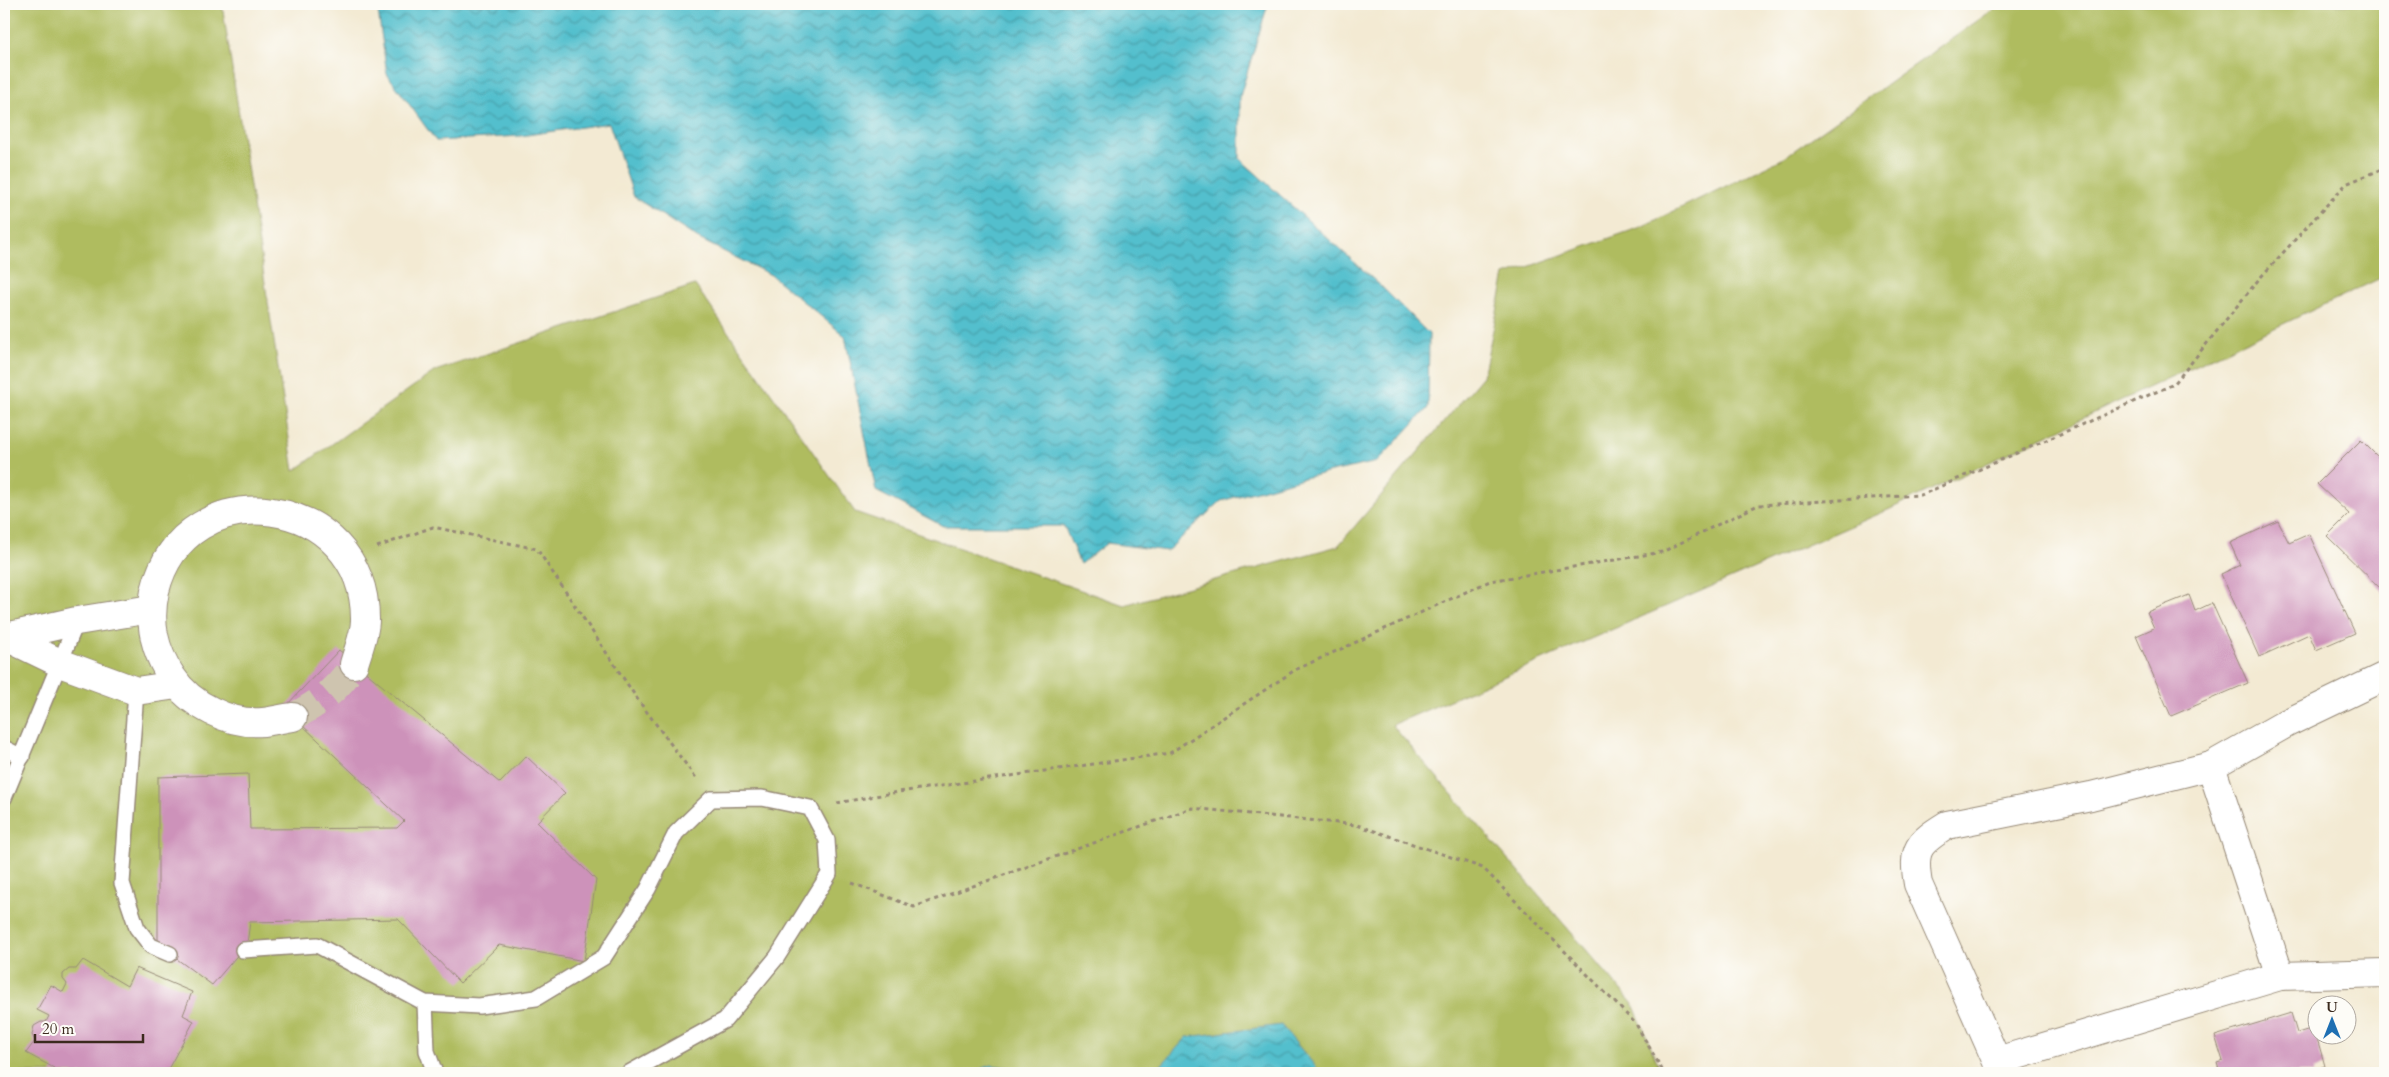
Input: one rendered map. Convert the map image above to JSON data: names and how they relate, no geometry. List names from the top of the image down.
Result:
{
  "scale_bar": "20 m",
  "north": "top"
}
